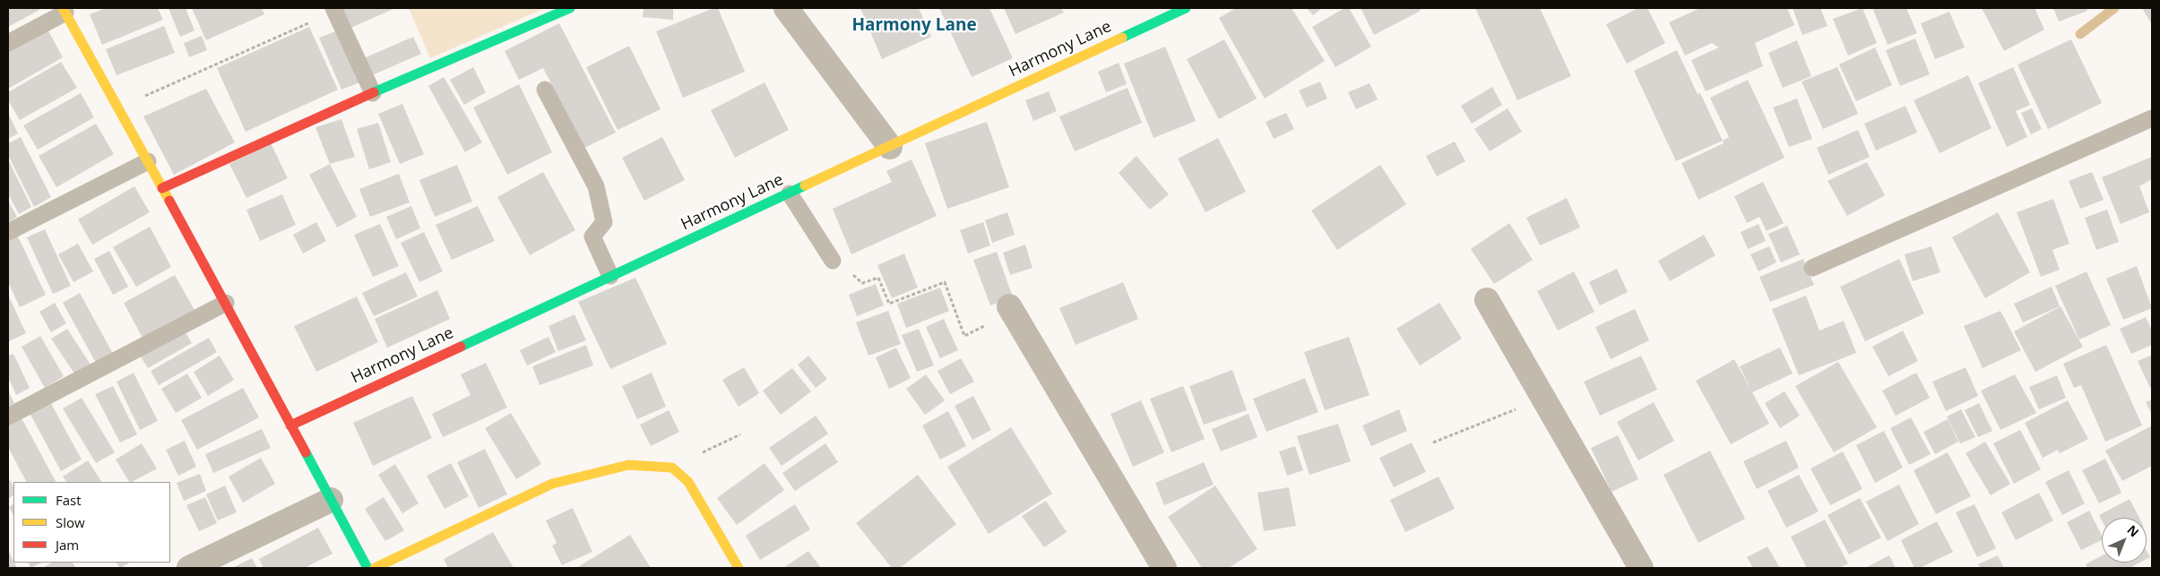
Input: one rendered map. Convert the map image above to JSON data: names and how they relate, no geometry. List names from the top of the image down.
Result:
{
  "streets": {
    "street": ["Harmony Lane"]
  },
  "districts": ["Harmony Lane"],
  "legend": ["Fast", "Slow", "Jam"],
  "north": "top right"
}
